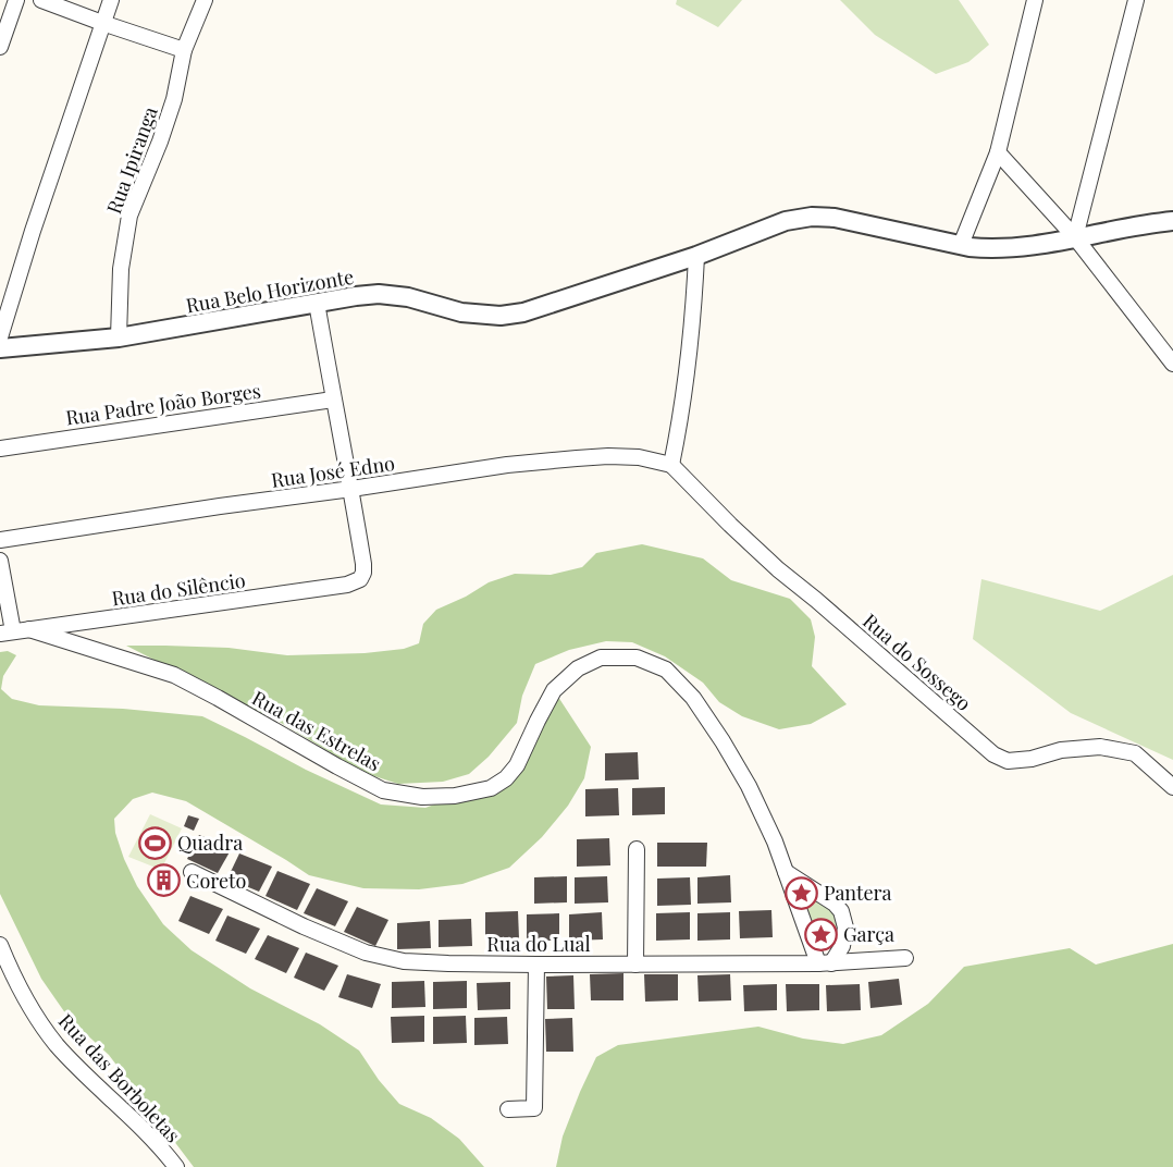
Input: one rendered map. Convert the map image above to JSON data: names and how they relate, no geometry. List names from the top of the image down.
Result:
{
  "streets": {
    "street": [
      "Rua Ipiranga",
      "Rua Belo Horizonte",
      "Rua Padre João Borges",
      "Rua José Edno",
      "Rua do Silêncio",
      "Rua do Sossego",
      "Rua das Estrelas",
      "Rua do Lual",
      "Rua das Borboletas"
    ]
  },
  "crossings": [
    ["Rua Ipiranga", "Rua Belo Horizonte"],
    ["Rua José Edno", "Rua do Silêncio"],
    ["Rua José Edno", "Rua do Sossego"],
    ["Rua do Silêncio", "Rua das Estrelas"],
    ["Rua das Estrelas", "Rua do Lual"]
  ],
  "places": {
    "sports": ["Quadra"],
    "building": ["Coreto"],
    "place": ["Pantera", "Garça"]
  }
}
